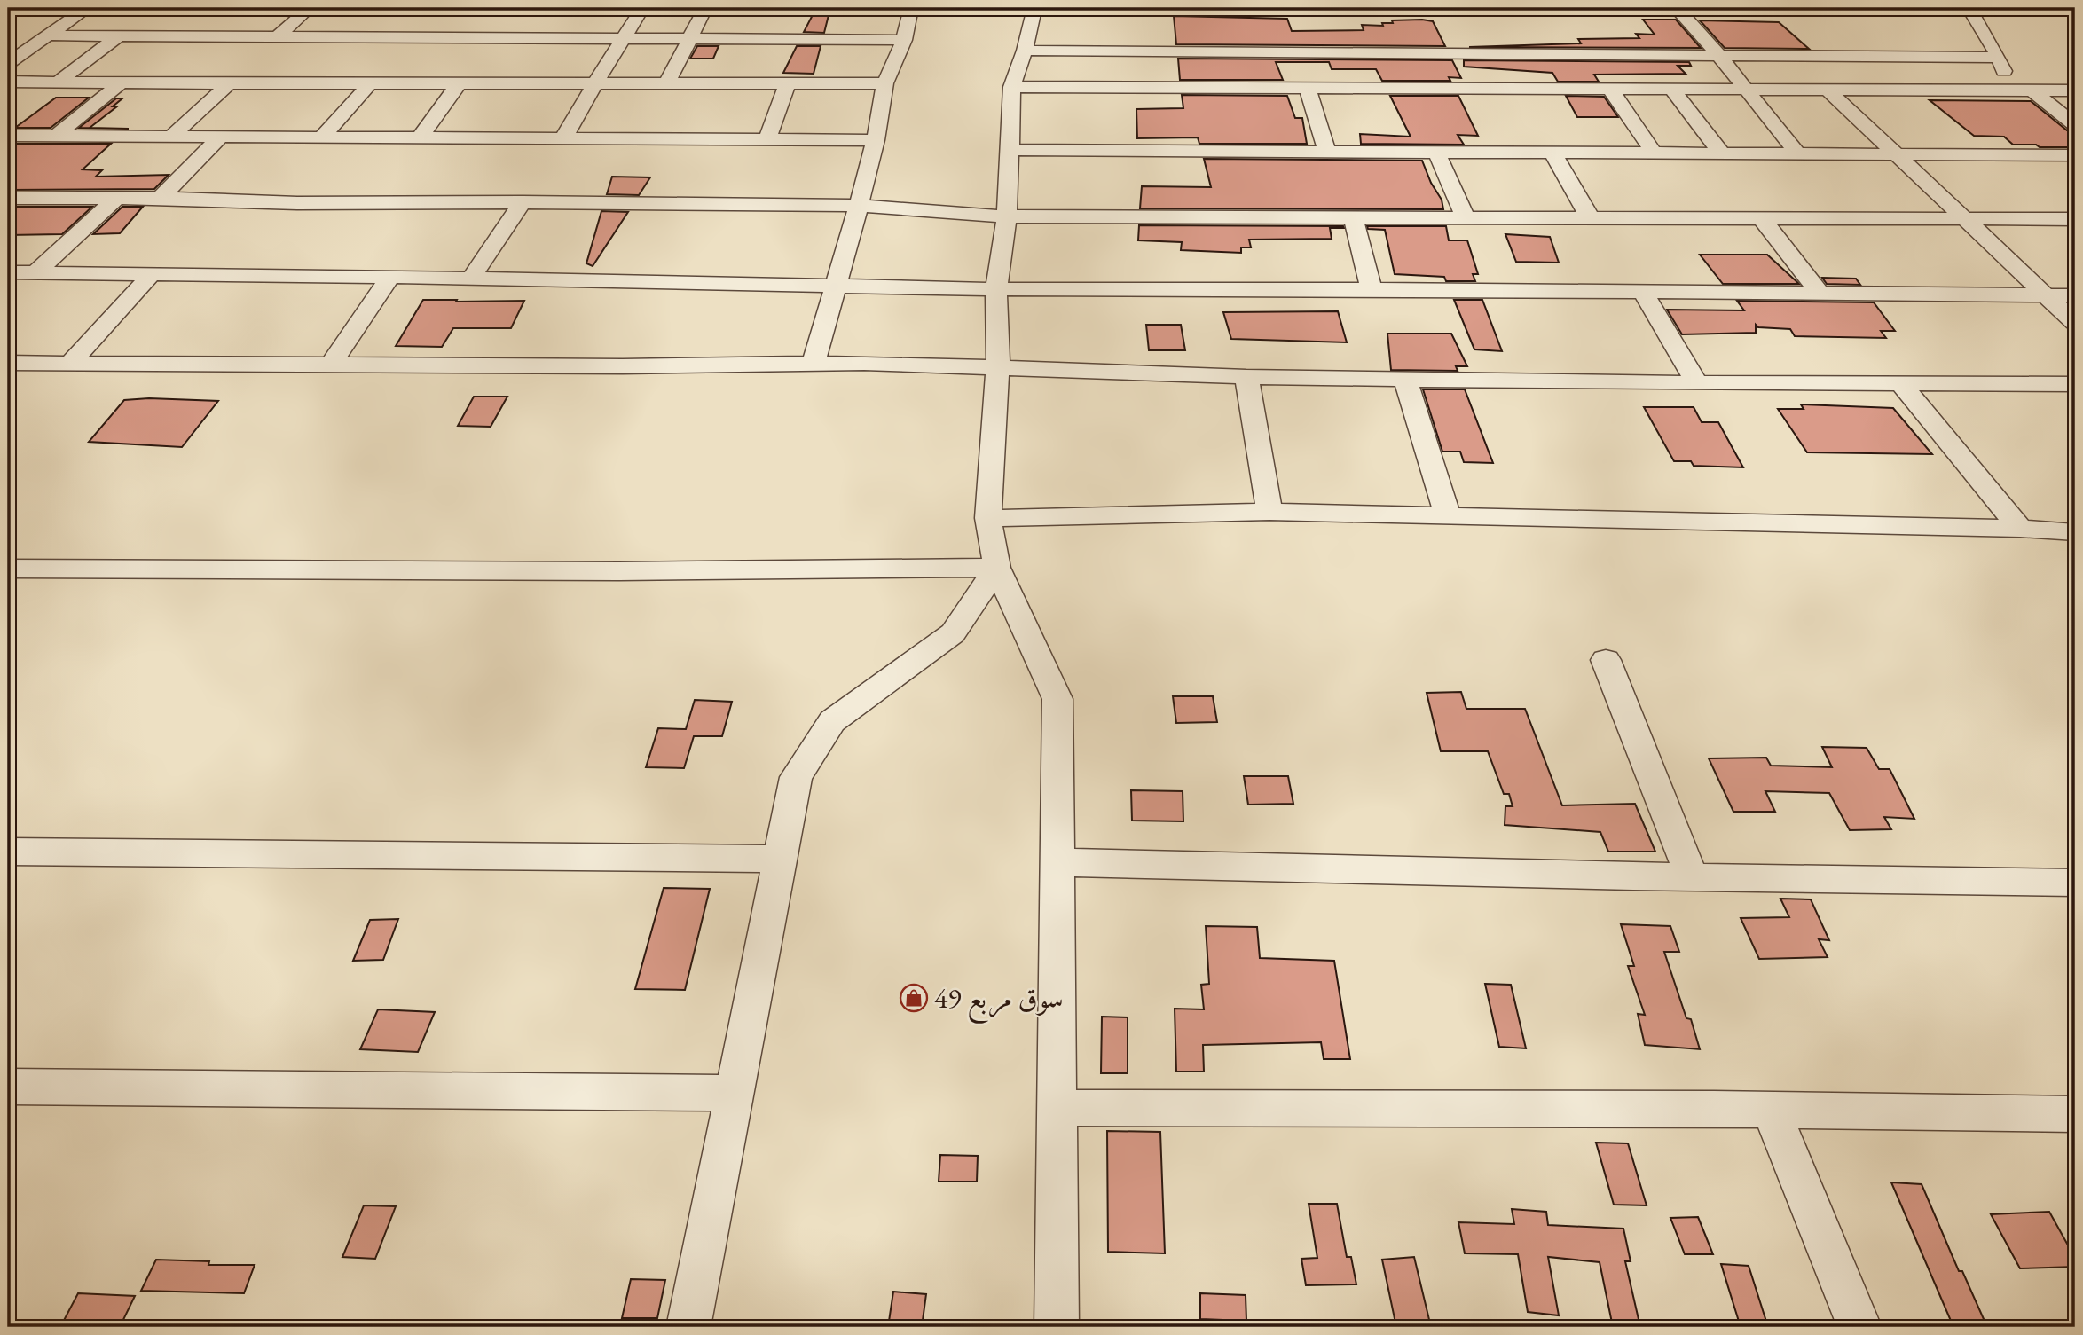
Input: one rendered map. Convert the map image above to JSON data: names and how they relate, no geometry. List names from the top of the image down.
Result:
{
  "places": {
    "shop": ["سوق مربع 49"]
  }
}
